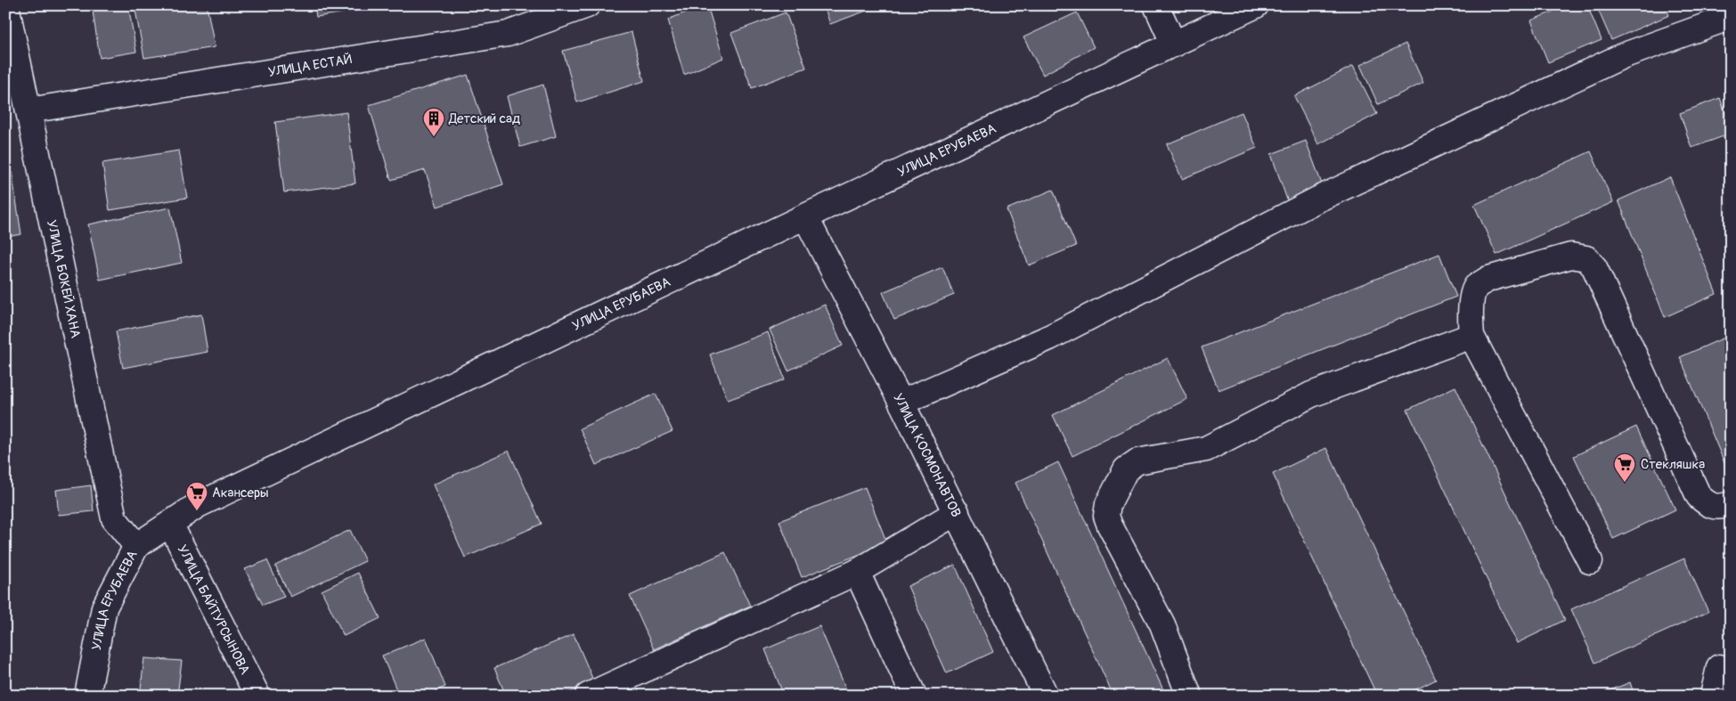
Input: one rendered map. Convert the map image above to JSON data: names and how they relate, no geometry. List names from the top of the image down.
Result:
{
  "streets": {
    "street": [
      "УЛИЦА ЕСТАЙ",
      "УЛИЦА ЕРУБАЕВА",
      "УЛИЦА БОКЕЙ ХАНА",
      "УЛИЦА КОСМОНАВТОВ",
      "УЛИЦА БАЙТУРСЫНОВА"
    ]
  },
  "crossings": [
    ["УЛИЦА ЕСТАЙ", "УЛИЦА БОКЕЙ ХАНА"],
    ["УЛИЦА ЕРУБАЕВА", "УЛИЦА БОКЕЙ ХАНА"],
    ["УЛИЦА ЕРУБАЕВА", "УЛИЦА КОСМОНАВТОВ"],
    ["УЛИЦА ЕРУБАЕВА", "УЛИЦА БАЙТУРСЫНОВА"]
  ],
  "places": {
    "building": ["Детский сад"],
    "supermarket": ["Стекляшка", "Акансеры"]
  }
}
